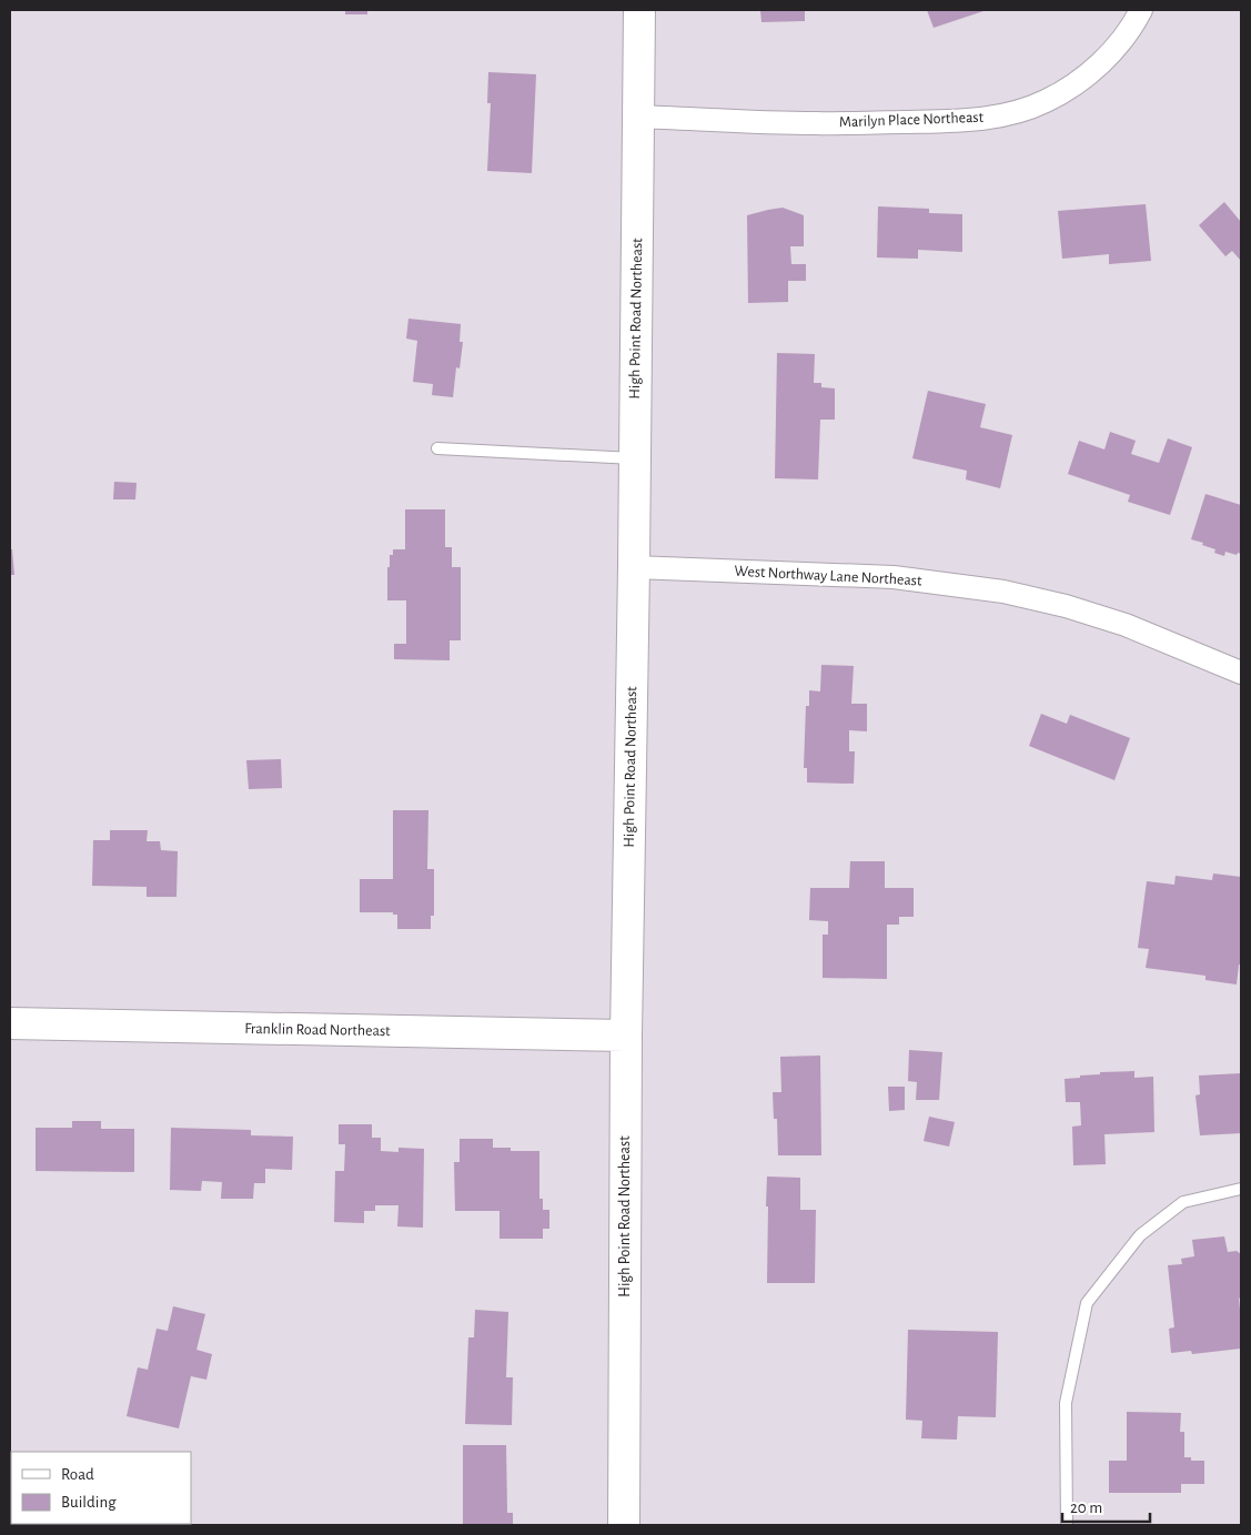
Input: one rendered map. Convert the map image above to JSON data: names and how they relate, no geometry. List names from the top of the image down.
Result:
{
  "streets": {
    "street": [
      "Marilyn Place Northeast",
      "High Point Road Northeast",
      "West Northway Lane Northeast",
      "Franklin Road Northeast"
    ]
  },
  "crossings": [
    ["Marilyn Place Northeast", "High Point Road Northeast"],
    ["High Point Road Northeast", "West Northway Lane Northeast"],
    ["High Point Road Northeast", "Franklin Road Northeast"]
  ],
  "legend": ["Road", "Building"],
  "scale_bar": "20 m"
}
